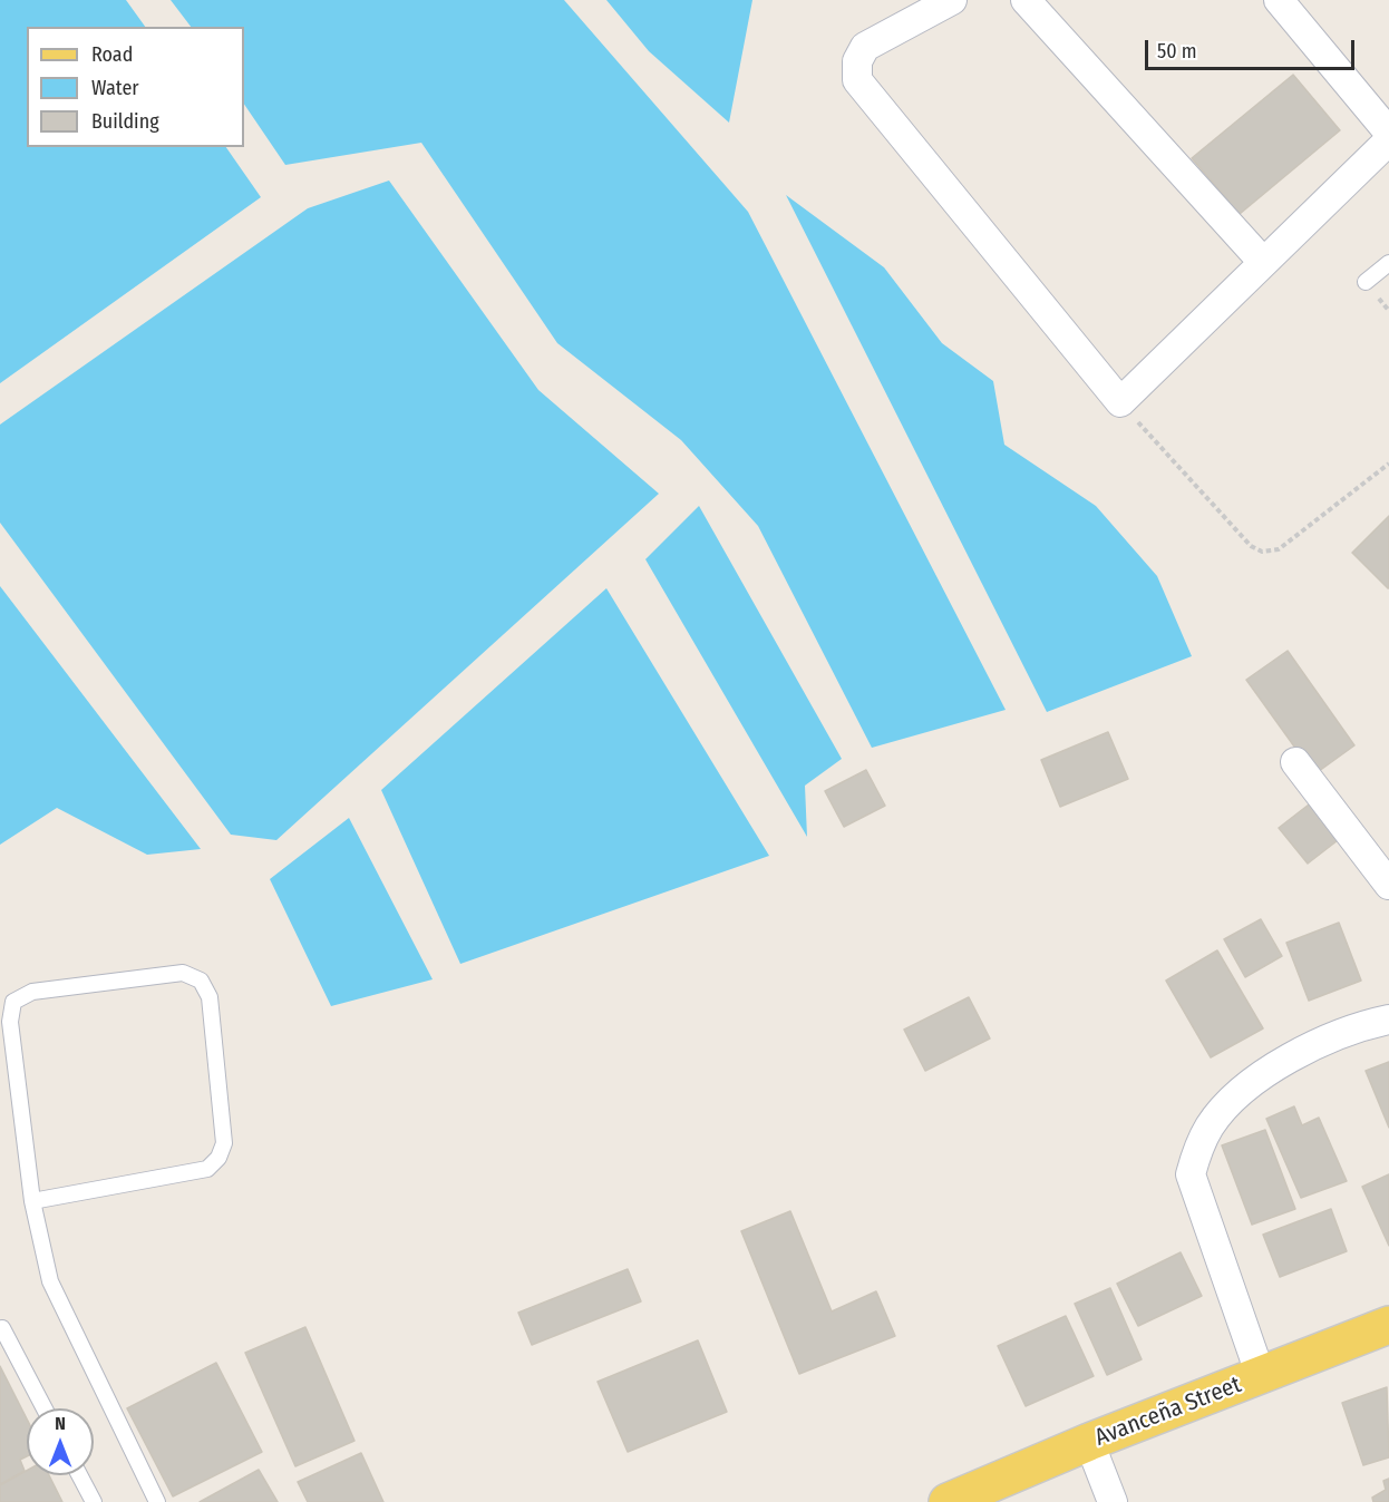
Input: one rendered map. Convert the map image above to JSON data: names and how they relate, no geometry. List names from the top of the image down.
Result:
{
  "streets": {
    "main road": ["Avanceña Street"]
  },
  "legend": ["Road", "Water", "Building"],
  "scale_bar": "50 m",
  "north": "top"
}
